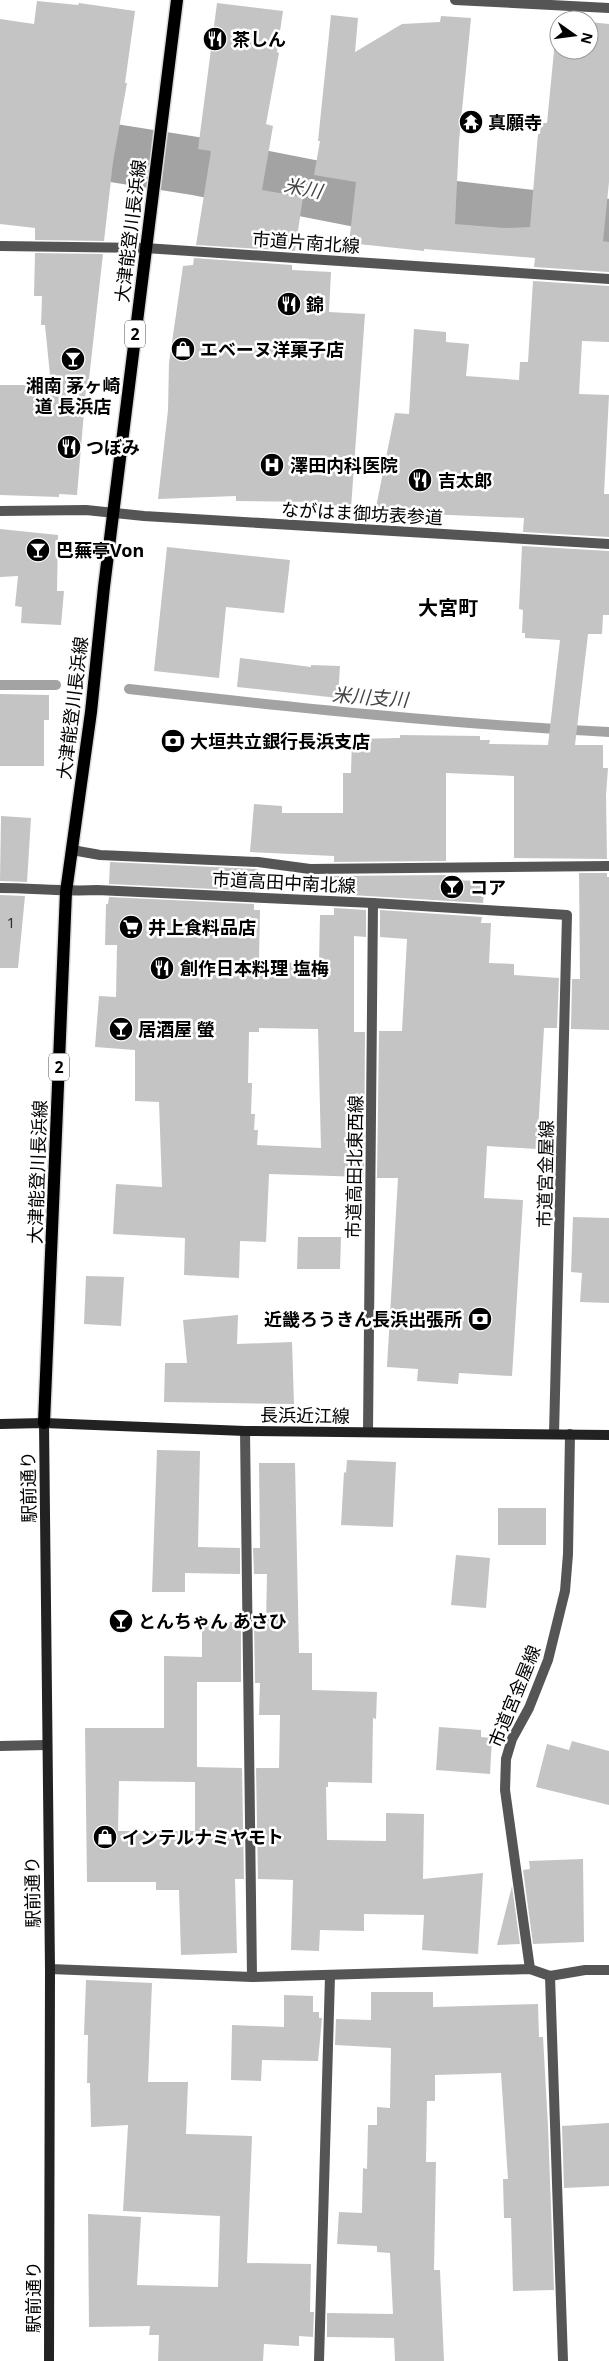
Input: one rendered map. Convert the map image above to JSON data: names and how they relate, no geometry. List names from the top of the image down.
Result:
{
  "streets": {
    "main road": [
      "大津能登川長浜線",
      "2",
      "長浜近江線",
      "駅前通り"
    ],
    "street": [
      "市道片南北線",
      "ながはま御坊表参道",
      "市道高田中南北線",
      "市道高田北東西線",
      "市道宮金屋線"
    ]
  },
  "crossings": [
    ["大津能登川長浜線", "市道片南北線"],
    ["大津能登川長浜線", "ながはま御坊表参道"],
    ["大津能登川長浜線", "市道高田中南北線"],
    ["大津能登川長浜線", "長浜近江線"],
    ["大津能登川長浜線", "駅前通り"],
    ["市道高田中南北線", "市道高田北東西線"],
    ["市道高田中南北線", "市道宮金屋線"],
    ["市道高田北東西線", "長浜近江線"],
    ["市道宮金屋線", "長浜近江線"],
    ["長浜近江線", "駅前通り"]
  ],
  "districts": ["大宮町"],
  "water": ["米川", "米川支川"],
  "places": {
    "restaurant": [
      "茶しん",
      "錦",
      "つぼみ",
      "吉太郎",
      "創作日本料理 塩梅"
    ],
    "temple": ["真願寺"],
    "shop": ["エベーヌ洋菓子店", "インテルナミヤモト"],
    "bar": [
      "湘南 茅ヶ崎 道 長浜店",
      "巴蕪亭Von",
      "コア",
      "居酒屋 螢",
      "とんちゃん あさひ"
    ],
    "hospital": ["澤田内科医院"],
    "bank": ["大垣共立銀行長浜支店", "近畿ろうきん長浜出張所"],
    "supermarket": ["井上食料品店"]
  },
  "house_numbers": ["1"],
  "north": "right"
}
